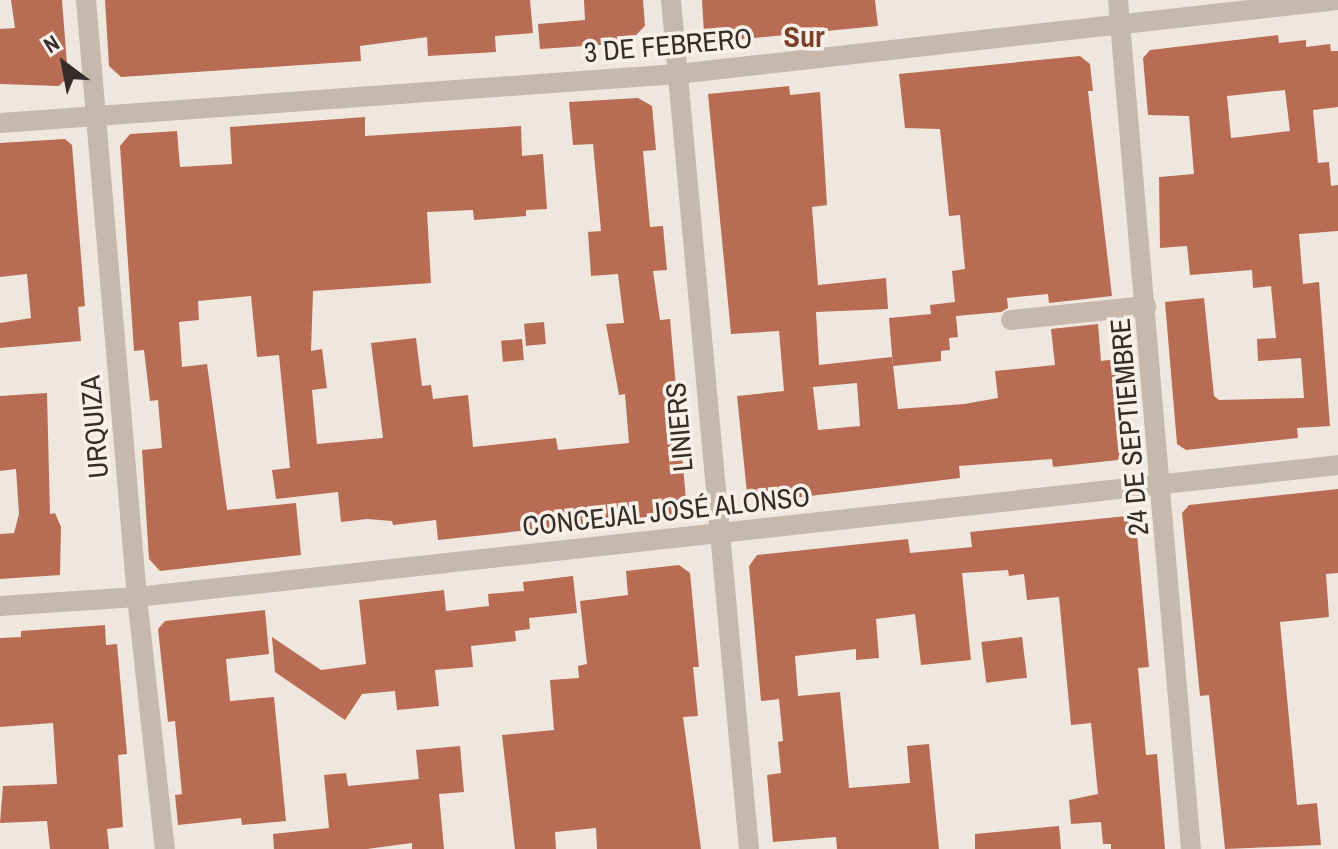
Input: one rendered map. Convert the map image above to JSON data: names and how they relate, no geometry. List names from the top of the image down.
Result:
{
  "streets": {
    "street": [
      "3 DE FEBRERO",
      "URQUIZA",
      "LINIERS",
      "24 DE SEPTIEMBRE",
      "CONCEJAL JOSÉ ALONSO"
    ]
  },
  "crossings": [
    ["3 DE FEBRERO", "URQUIZA"],
    ["3 DE FEBRERO", "LINIERS"],
    ["3 DE FEBRERO", "24 DE SEPTIEMBRE"],
    ["URQUIZA", "CONCEJAL JOSÉ ALONSO"],
    ["LINIERS", "CONCEJAL JOSÉ ALONSO"],
    ["24 DE SEPTIEMBRE", "CONCEJAL JOSÉ ALONSO"]
  ],
  "districts": ["Sur"],
  "north": "top left"
}
